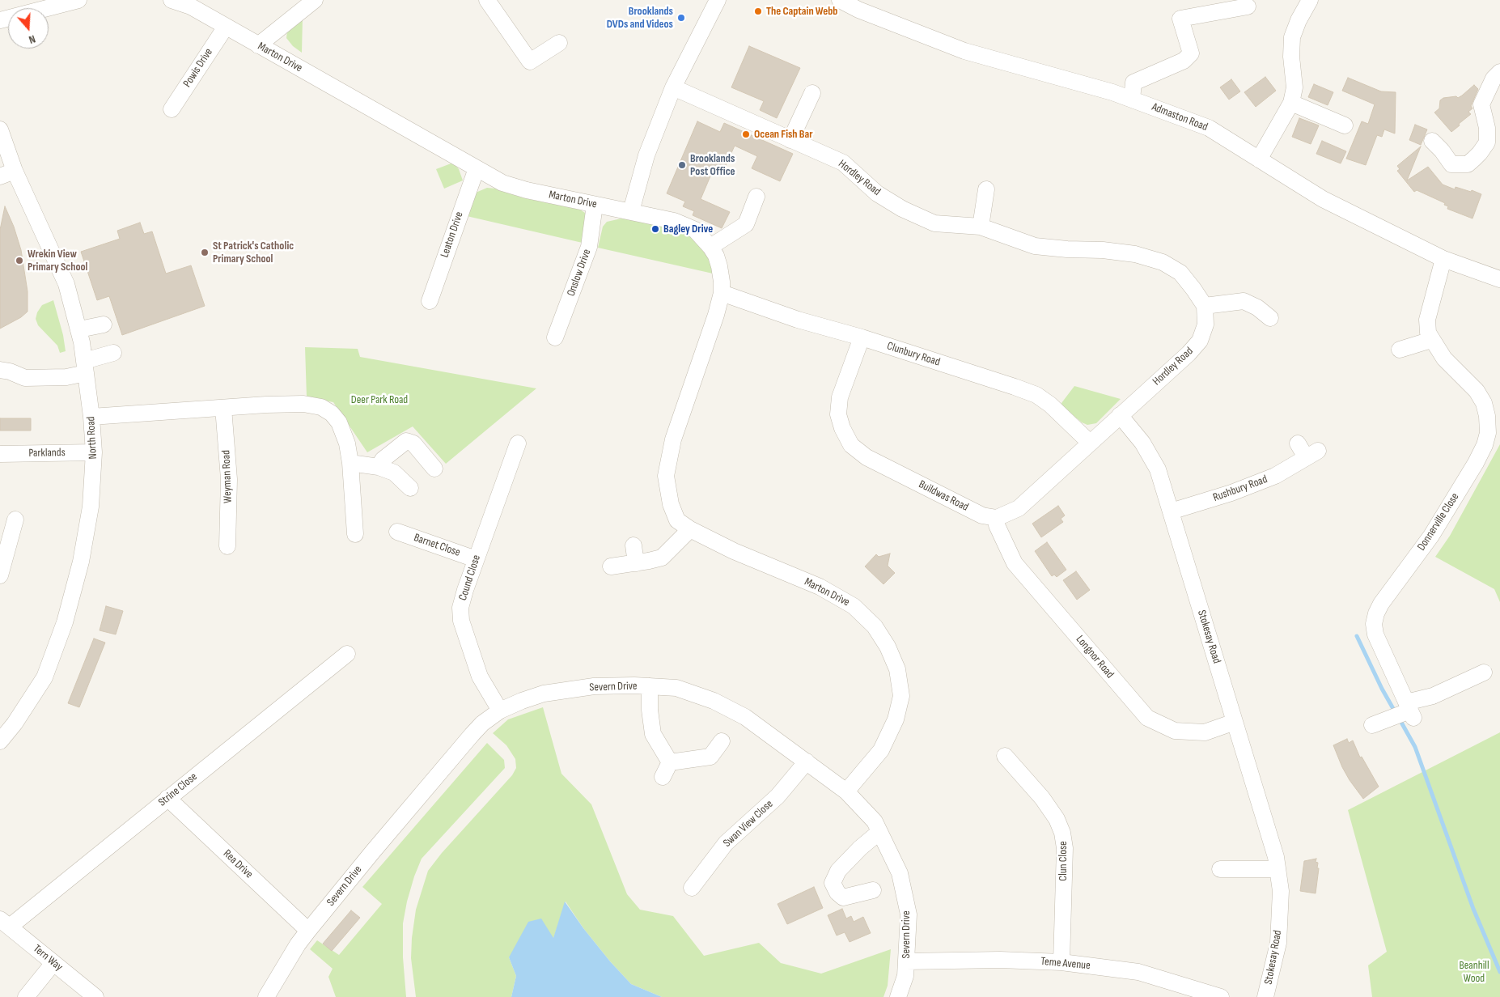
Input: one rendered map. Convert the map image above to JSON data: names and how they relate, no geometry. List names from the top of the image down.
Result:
{
  "streets": {
    "street": [
      "Marton Drive",
      "Powis Drive",
      "Admaston Road",
      "Hordley Road",
      "Leaton Drive",
      "Onslow Drive",
      "Clunbury Road",
      "North Road",
      "Parklands",
      "Weyman Road",
      "Rushbury Road",
      "Buildwas Road",
      "Donnerville Close",
      "Barnet Close",
      "Cound Close",
      "Stokesay Road",
      "Longnor Road",
      "Severn Drive",
      "Strine Close",
      "Swan View Close",
      "Clun Close",
      "Rea Drive",
      "Tern Way",
      "Teme Avenue"
    ]
  },
  "crossings": [
    ["Marton Drive", "Powis Drive"],
    ["Marton Drive", "Leaton Drive"],
    ["Marton Drive", "Onslow Drive"],
    ["Marton Drive", "Clunbury Road"],
    ["Marton Drive", "Severn Drive"],
    ["Admaston Road", "Donnerville Close"],
    ["Hordley Road", "Stokesay Road"],
    ["Clunbury Road", "Buildwas Road"],
    ["North Road", "Parklands"],
    ["Rushbury Road", "Stokesay Road"],
    ["Buildwas Road", "Longnor Road"],
    ["Barnet Close", "Cound Close"],
    ["Cound Close", "Severn Drive"],
    ["Stokesay Road", "Longnor Road"],
    ["Severn Drive", "Swan View Close"],
    ["Severn Drive", "Rea Drive"],
    ["Severn Drive", "Teme Avenue"],
    ["Strine Close", "Rea Drive"],
    ["Strine Close", "Tern Way"],
    ["Clun Close", "Teme Avenue"]
  ],
  "parks": ["Deer Park Road", "Beanhill Wood"],
  "places": [
    "The Captain Webb",
    "Brooklands DVDs and Videos",
    "Ocean Fish Bar",
    "Brooklands Post Office",
    "Bagley Drive",
    "St Patrick's Catholic Primary School",
    "Wrekin View Primary School"
  ],
  "north": "bottom"
}
